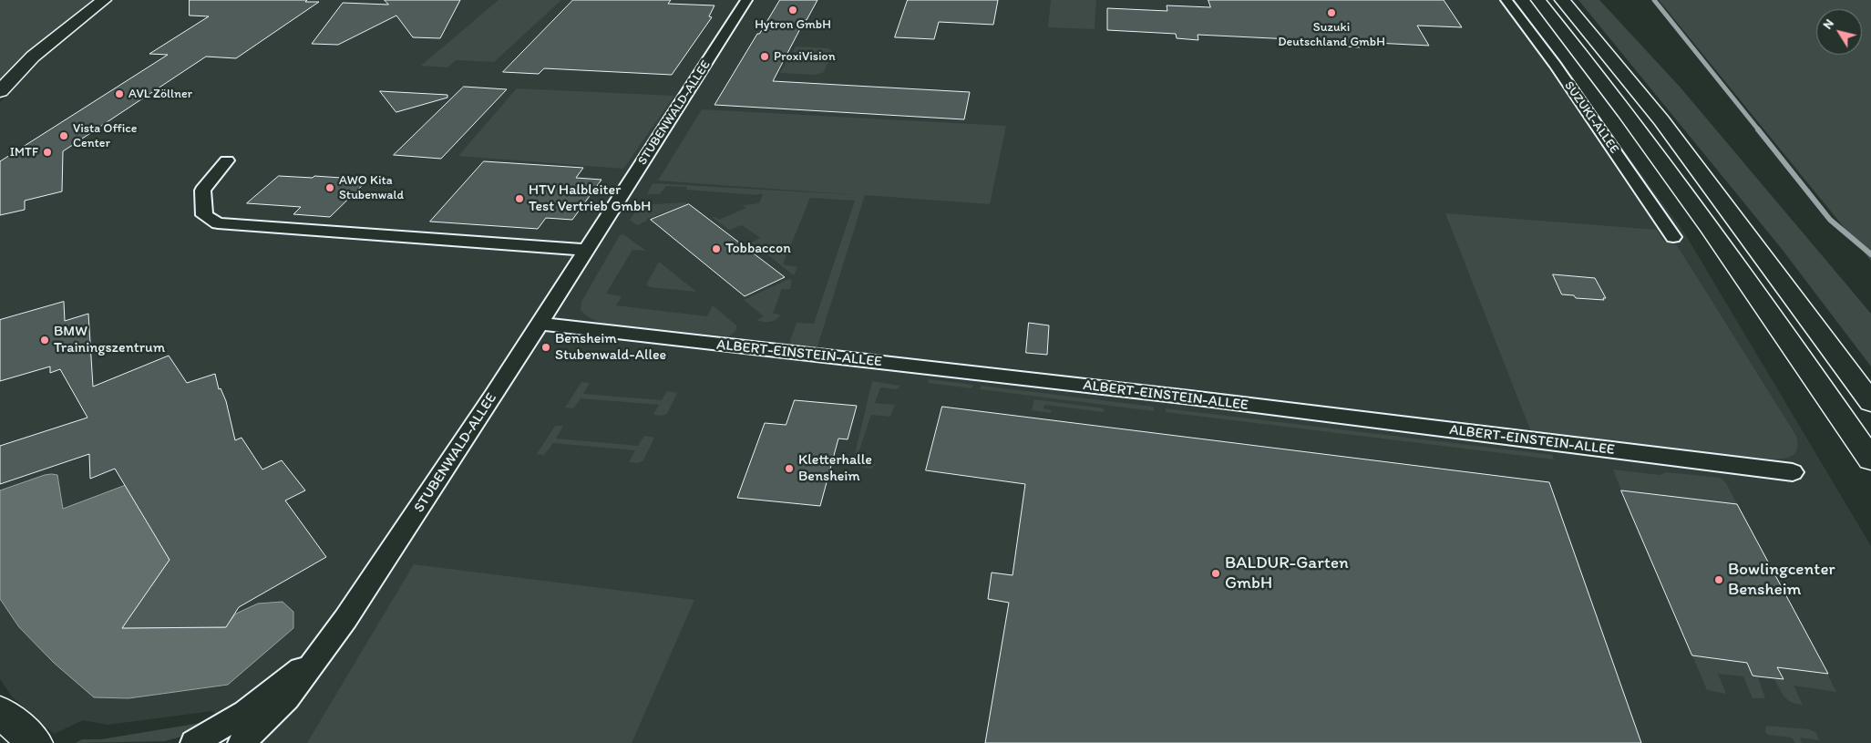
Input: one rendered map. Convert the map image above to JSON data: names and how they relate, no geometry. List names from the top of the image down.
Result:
{
  "streets": {
    "street": ["STUBENWALD-ALLEE", "SUZUKI-ALLEE", "ALBERT-EINSTEIN-ALLEE"]
  },
  "crossings": [
    ["STUBENWALD-ALLEE", "ALBERT-EINSTEIN-ALLEE"]
  ],
  "places": [
    "Hytron GmbH",
    "Suzuki Deutschland GmbH",
    "ProxiVision",
    "AVL Zöllner",
    "Vista Office Center",
    "IMTF",
    "AWO Kita Stubenwald",
    "HTV Halbleiter Test Vertrieb GmbH",
    "Tobbaccon",
    "BMW Trainingszentrum",
    "Bensheim Stubenwald-Allee",
    "Kletterhalle Bensheim",
    "BALDUR-Garten GmbH",
    "Bowlingcenter Bensheim"
  ],
  "north": "top left"
}
